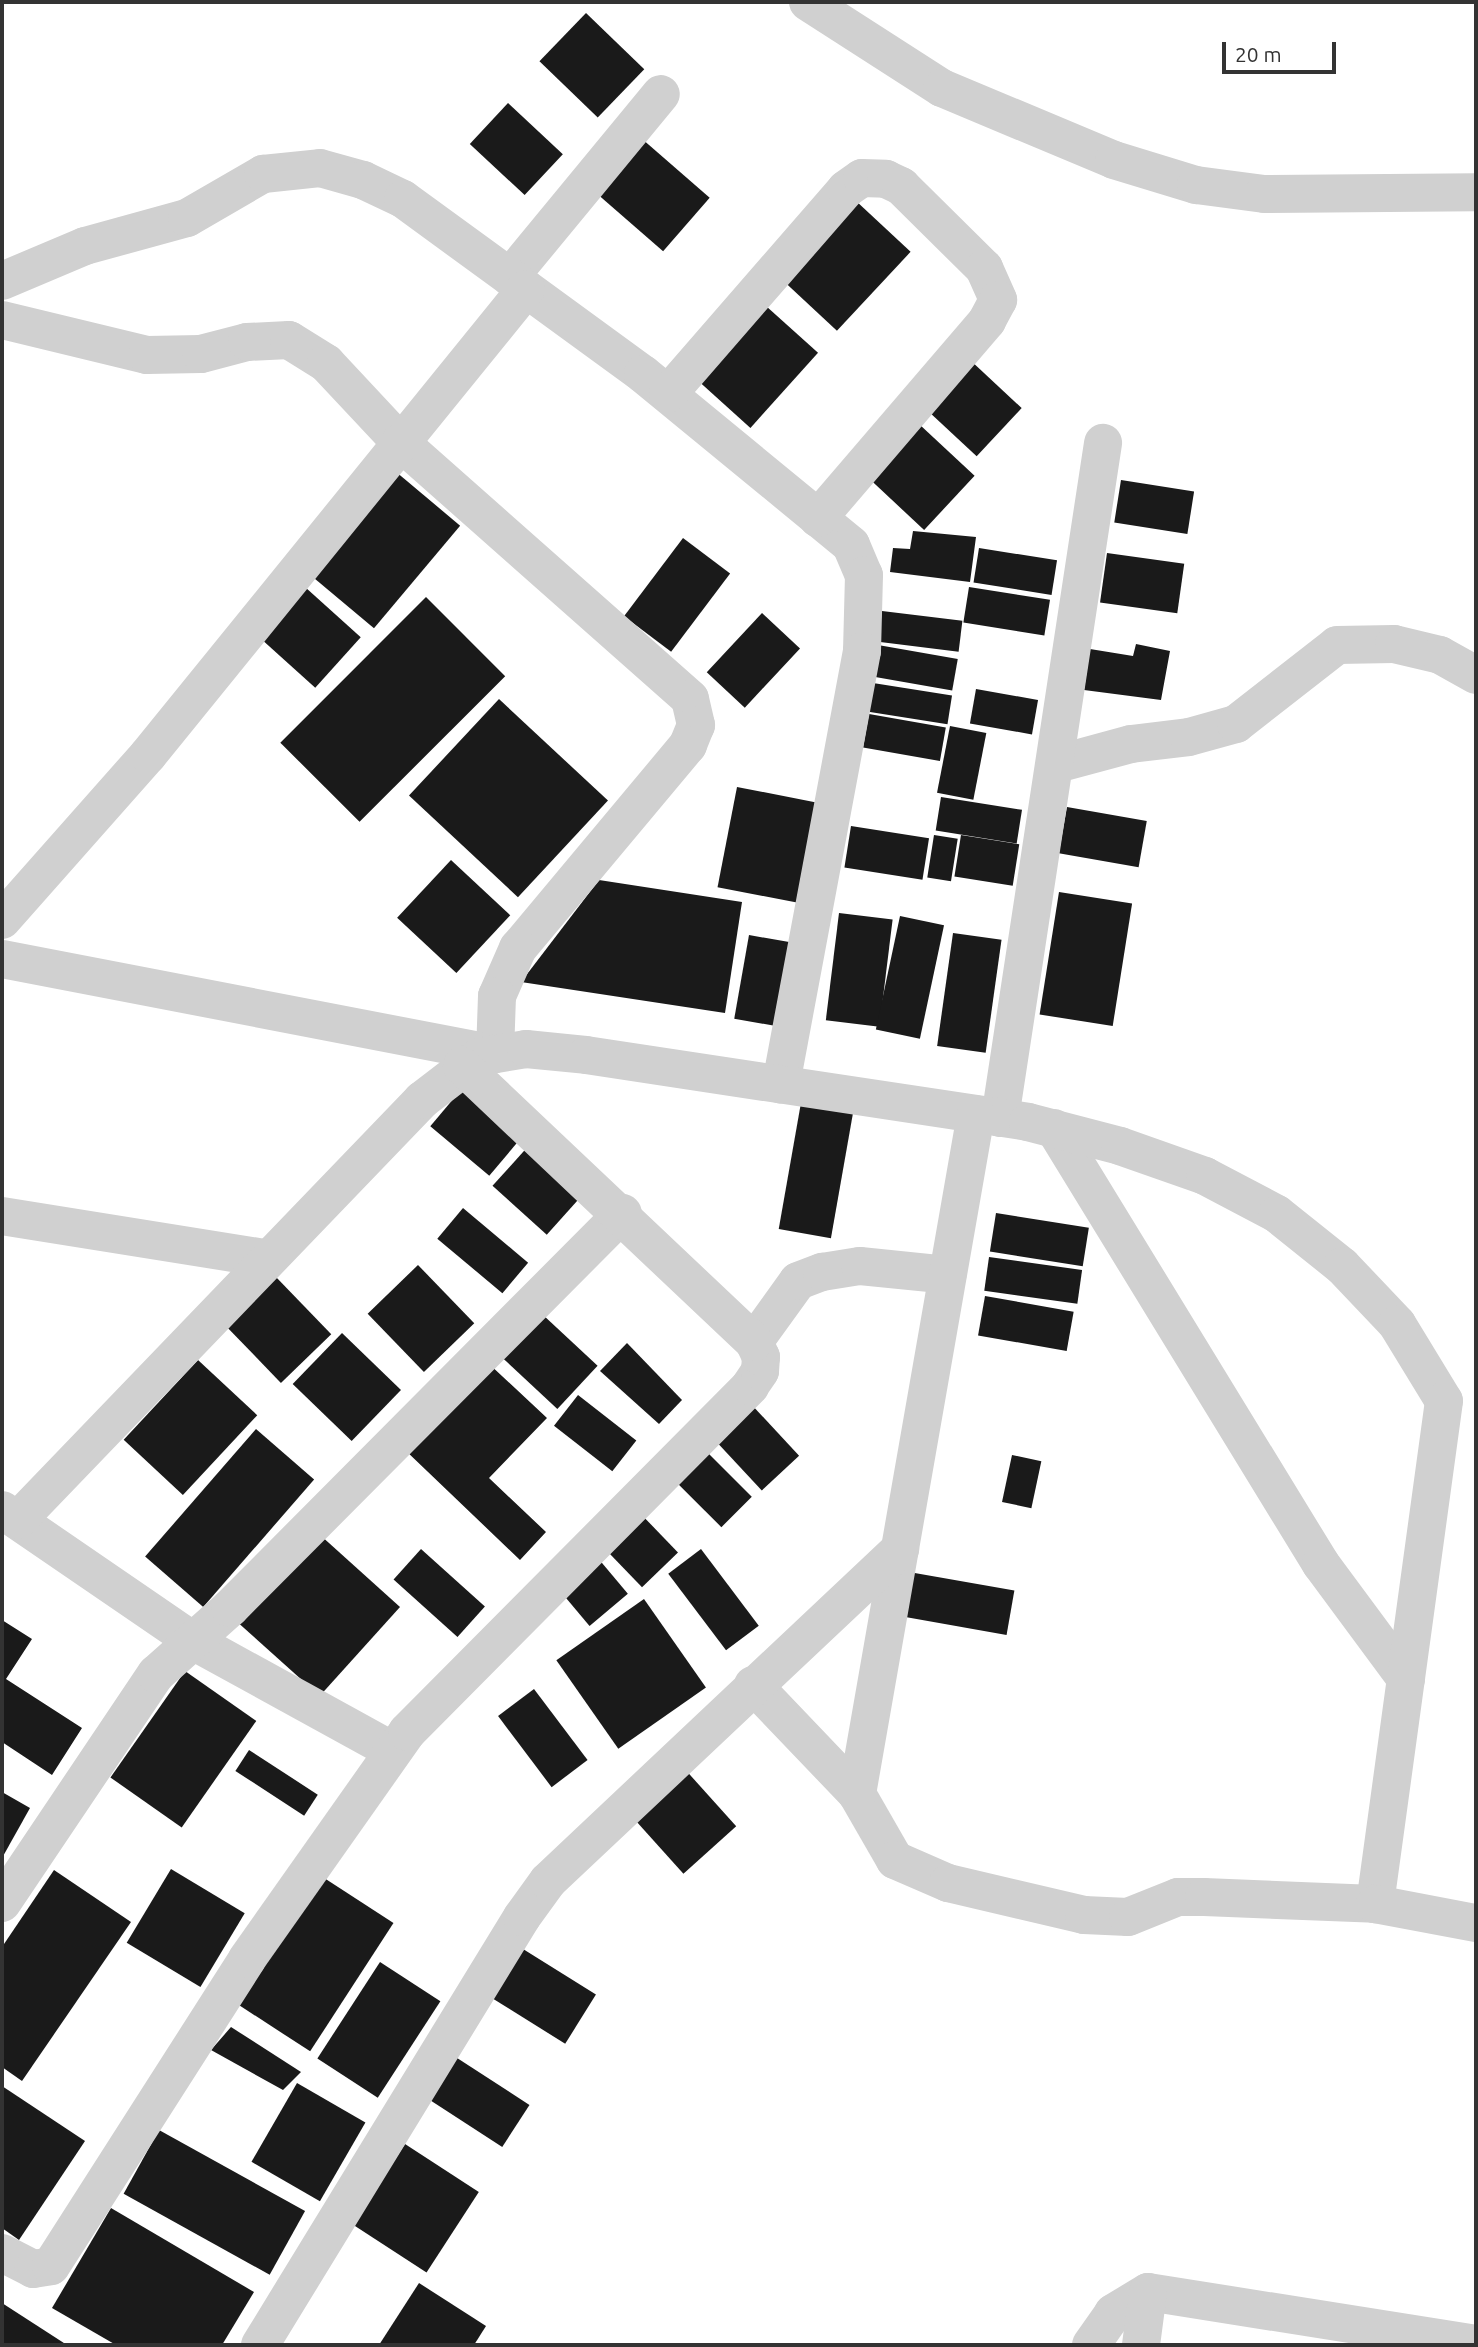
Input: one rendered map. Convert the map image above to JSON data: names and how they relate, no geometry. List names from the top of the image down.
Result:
{
  "scale_bar": "20 m"
}
